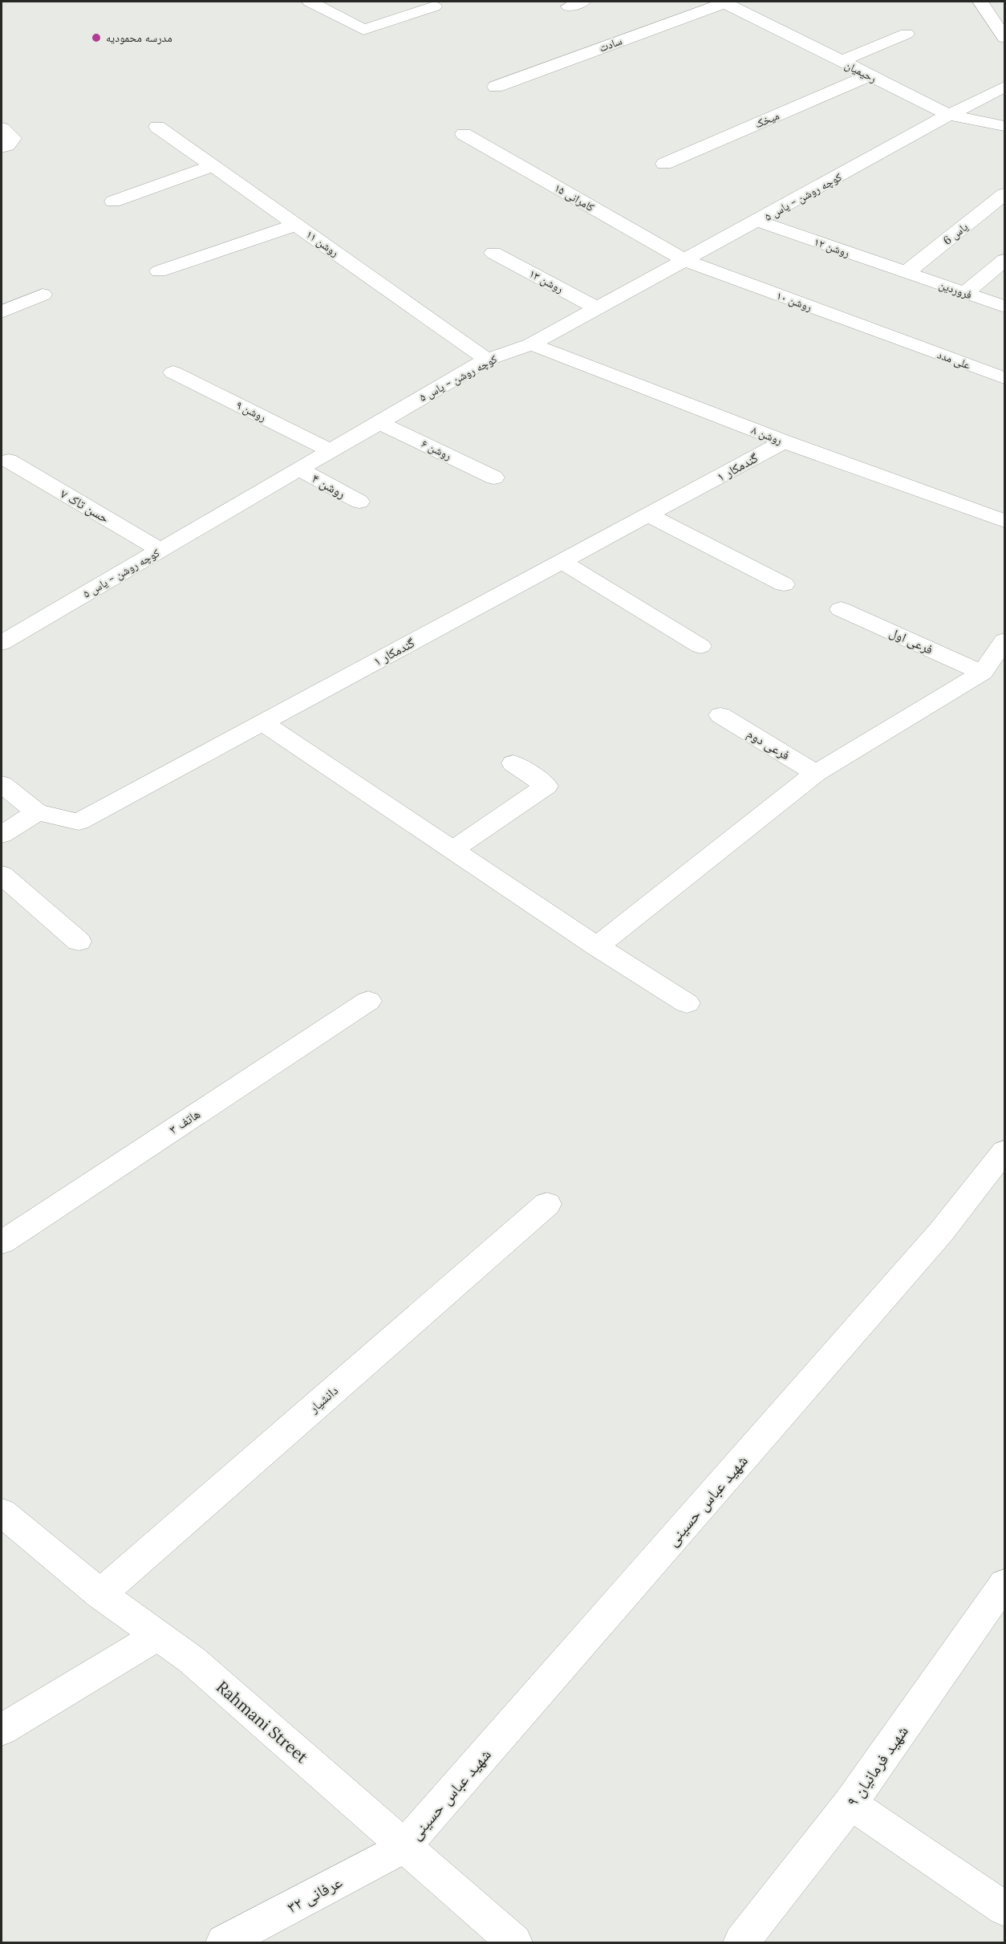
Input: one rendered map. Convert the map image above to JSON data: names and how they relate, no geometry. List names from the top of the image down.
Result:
{
  "streets": {
    "street": [
      "سادت",
      "رحیمیان",
      "میخک",
      "کوچه روشن - یاس ۵",
      "کامرانی ۱۵",
      "یاس 6",
      "روشن ۱۱",
      "روشن ۱۲",
      "روشن ۱۳",
      "فروردین",
      "روشن ۱۰",
      "علی مدد",
      "روشن ۹",
      "روشن ۸",
      "روشن ۶",
      "گندمکار ۱",
      "روشن ۴",
      "حسن تاک ۷",
      "فرعی اول",
      "فرعی دوم",
      "هاتف ۳",
      "دانشیار",
      "شهید عباس حسینی",
      "Rahmani Street",
      "شهید فرمانیان ۹",
      "عرفانی ۳۲"
    ]
  },
  "crossings": [
    ["سادت", "رحیمیان"],
    ["رحیمیان", "میخک"],
    ["رحیمیان", "کوچه روشن - یاس ۵"],
    ["کوچه روشن - یاس ۵", "کامرانی ۱۵"],
    ["کوچه روشن - یاس ۵", "روشن ۱۱"],
    ["کوچه روشن - یاس ۵", "روشن ۱۲"],
    ["کوچه روشن - یاس ۵", "روشن ۱۳"],
    ["کوچه روشن - یاس ۵", "روشن ۱۰"],
    ["کوچه روشن - یاس ۵", "روشن ۹"],
    ["کوچه روشن - یاس ۵", "روشن ۸"],
    ["کوچه روشن - یاس ۵", "روشن ۶"],
    ["کوچه روشن - یاس ۵", "روشن ۴"],
    ["کوچه روشن - یاس ۵", "حسن تاک ۷"],
    ["کامرانی ۱۵", "روشن ۱۰"],
    ["یاس 6", "روشن ۱۲"],
    ["یاس 6", "فروردین"],
    ["روشن ۱۲", "فروردین"],
    ["روشن ۱۰", "علی مدد"],
    ["روشن ۸", "گندمکار ۱"],
    ["دانشیار", "Rahmani Street"],
    ["شهید عباس حسینی", "Rahmani Street"],
    ["شهید عباس حسینی", "عرفانی ۳۲"],
    ["Rahmani Street", "عرفانی ۳۲"]
  ],
  "places": ["مدرسه محمودیه"]
}
